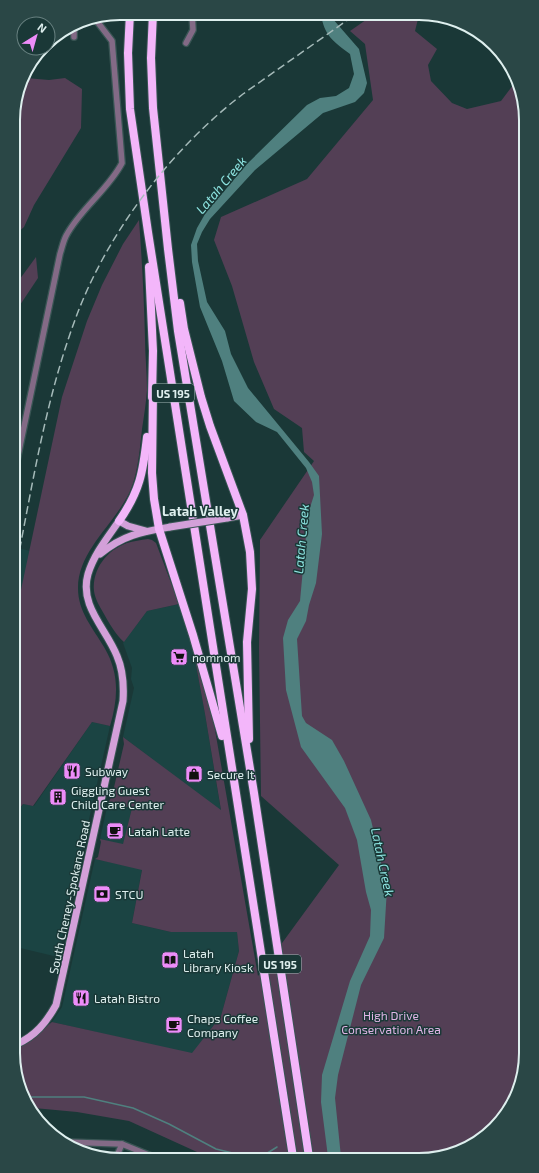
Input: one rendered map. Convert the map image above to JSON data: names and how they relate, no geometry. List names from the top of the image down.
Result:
{
  "streets": {
    "highway": ["US 195"],
    "main road": ["South Cheney-Spokane Road"]
  },
  "districts": ["Latah Valley"],
  "water": ["Latah Creek"],
  "parks": ["High Drive Conservation Area"],
  "places": {
    "supermarket": ["nomnom"],
    "restaurant": ["Subway", "Latah Bistro"],
    "shop": ["Secure It"],
    "building": ["Giggling Guest Child Care Center"],
    "cafe": ["Latah Latte", "Chaps Coffee Company"],
    "bank": ["STCU"],
    "library": ["Latah Library Kiosk"]
  },
  "north": "top right"
}
